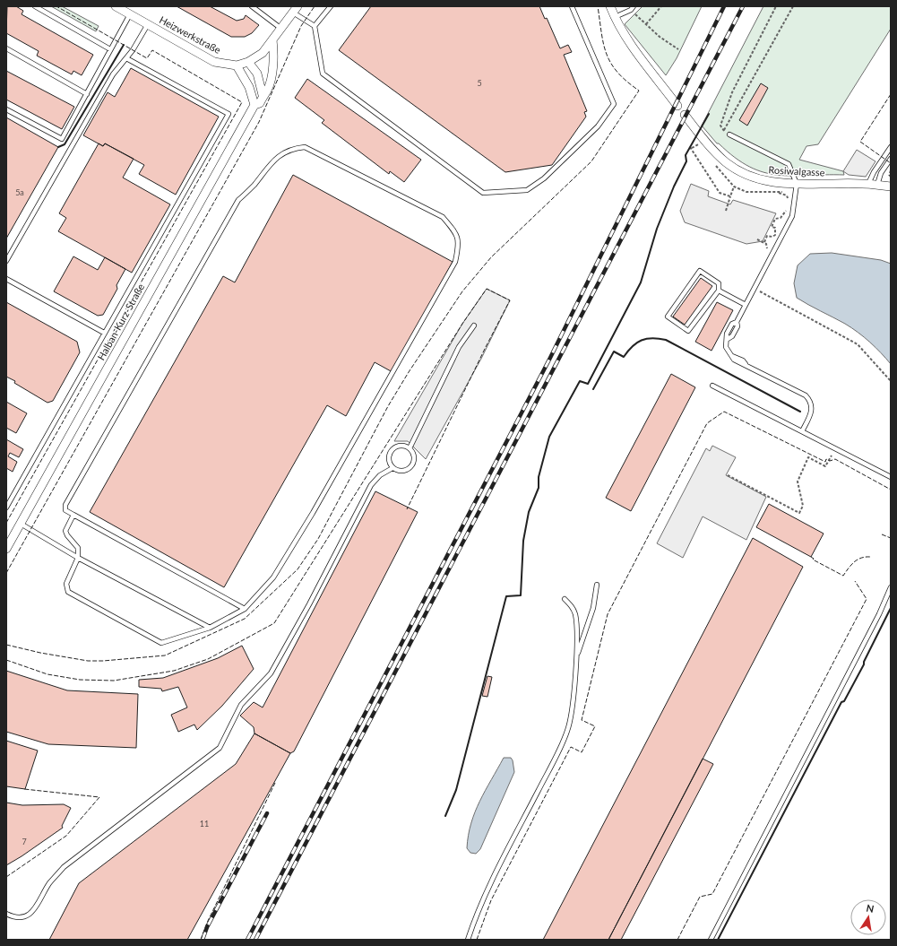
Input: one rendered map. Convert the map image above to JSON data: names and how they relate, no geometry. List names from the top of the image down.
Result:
{
  "streets": {
    "street": ["Heizwerkstraße", "Rosiwalgasse", "Halban-Kurz-Straße"]
  },
  "crossings": [
    ["Heizwerkstraße", "Halban-Kurz-Straße"]
  ],
  "house_numbers": [
    "5",
    "5a",
    "11",
    "7"
  ],
  "north": "top"
}
